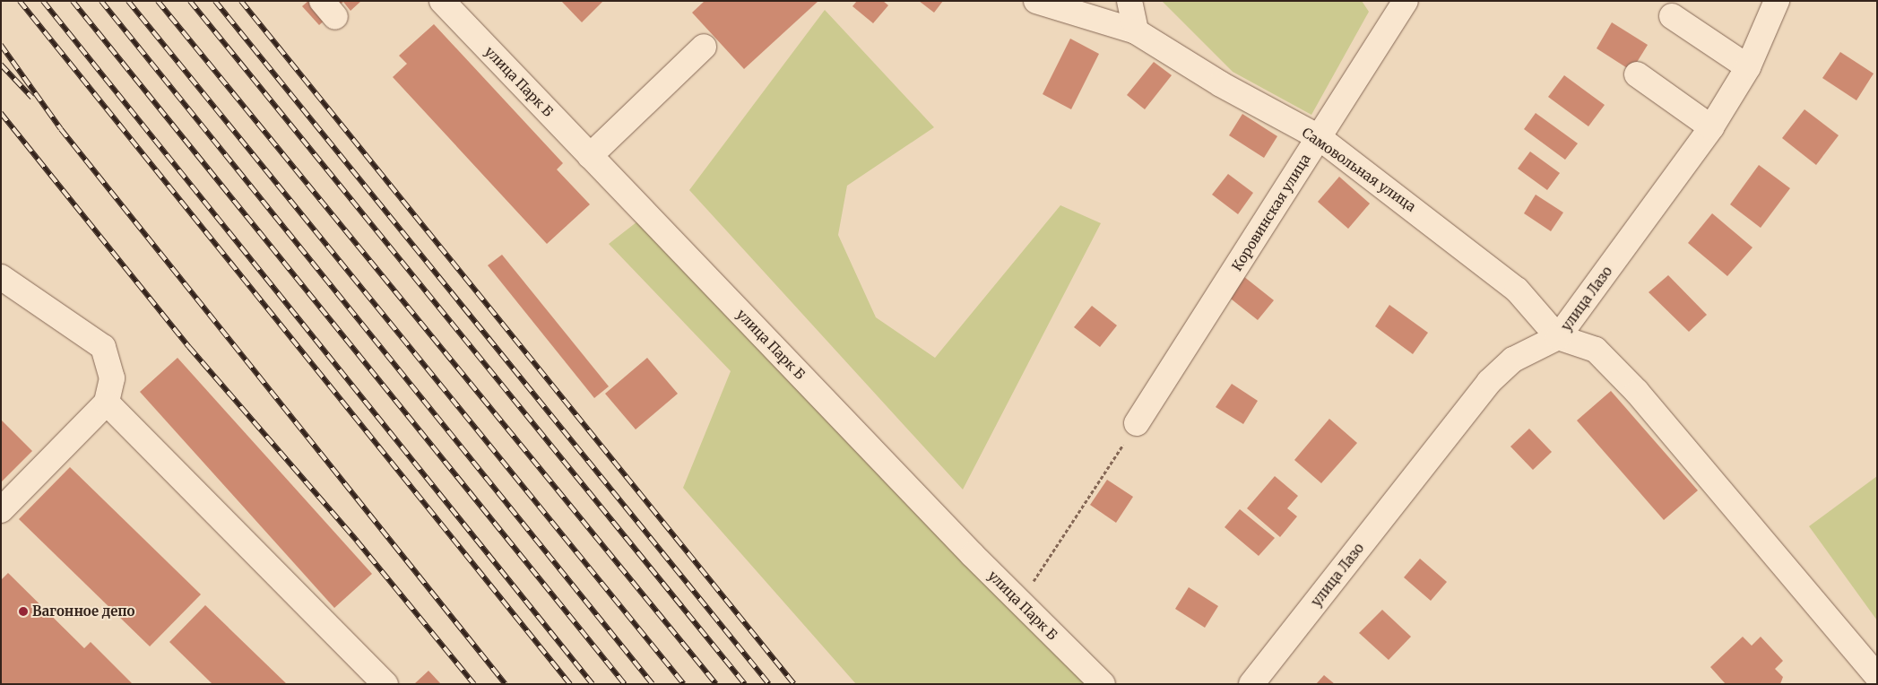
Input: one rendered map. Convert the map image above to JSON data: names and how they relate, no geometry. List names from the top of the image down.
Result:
{
  "streets": {
    "street": [
      "улица Парк Б",
      "Самовольная улица",
      "Коровинская улица",
      "улица Лазо"
    ]
  },
  "crossings": [
    ["Самовольная улица", "Коровинская улица"],
    ["Самовольная улица", "улица Лазо"]
  ],
  "places": ["Вагонное депо"]
}
